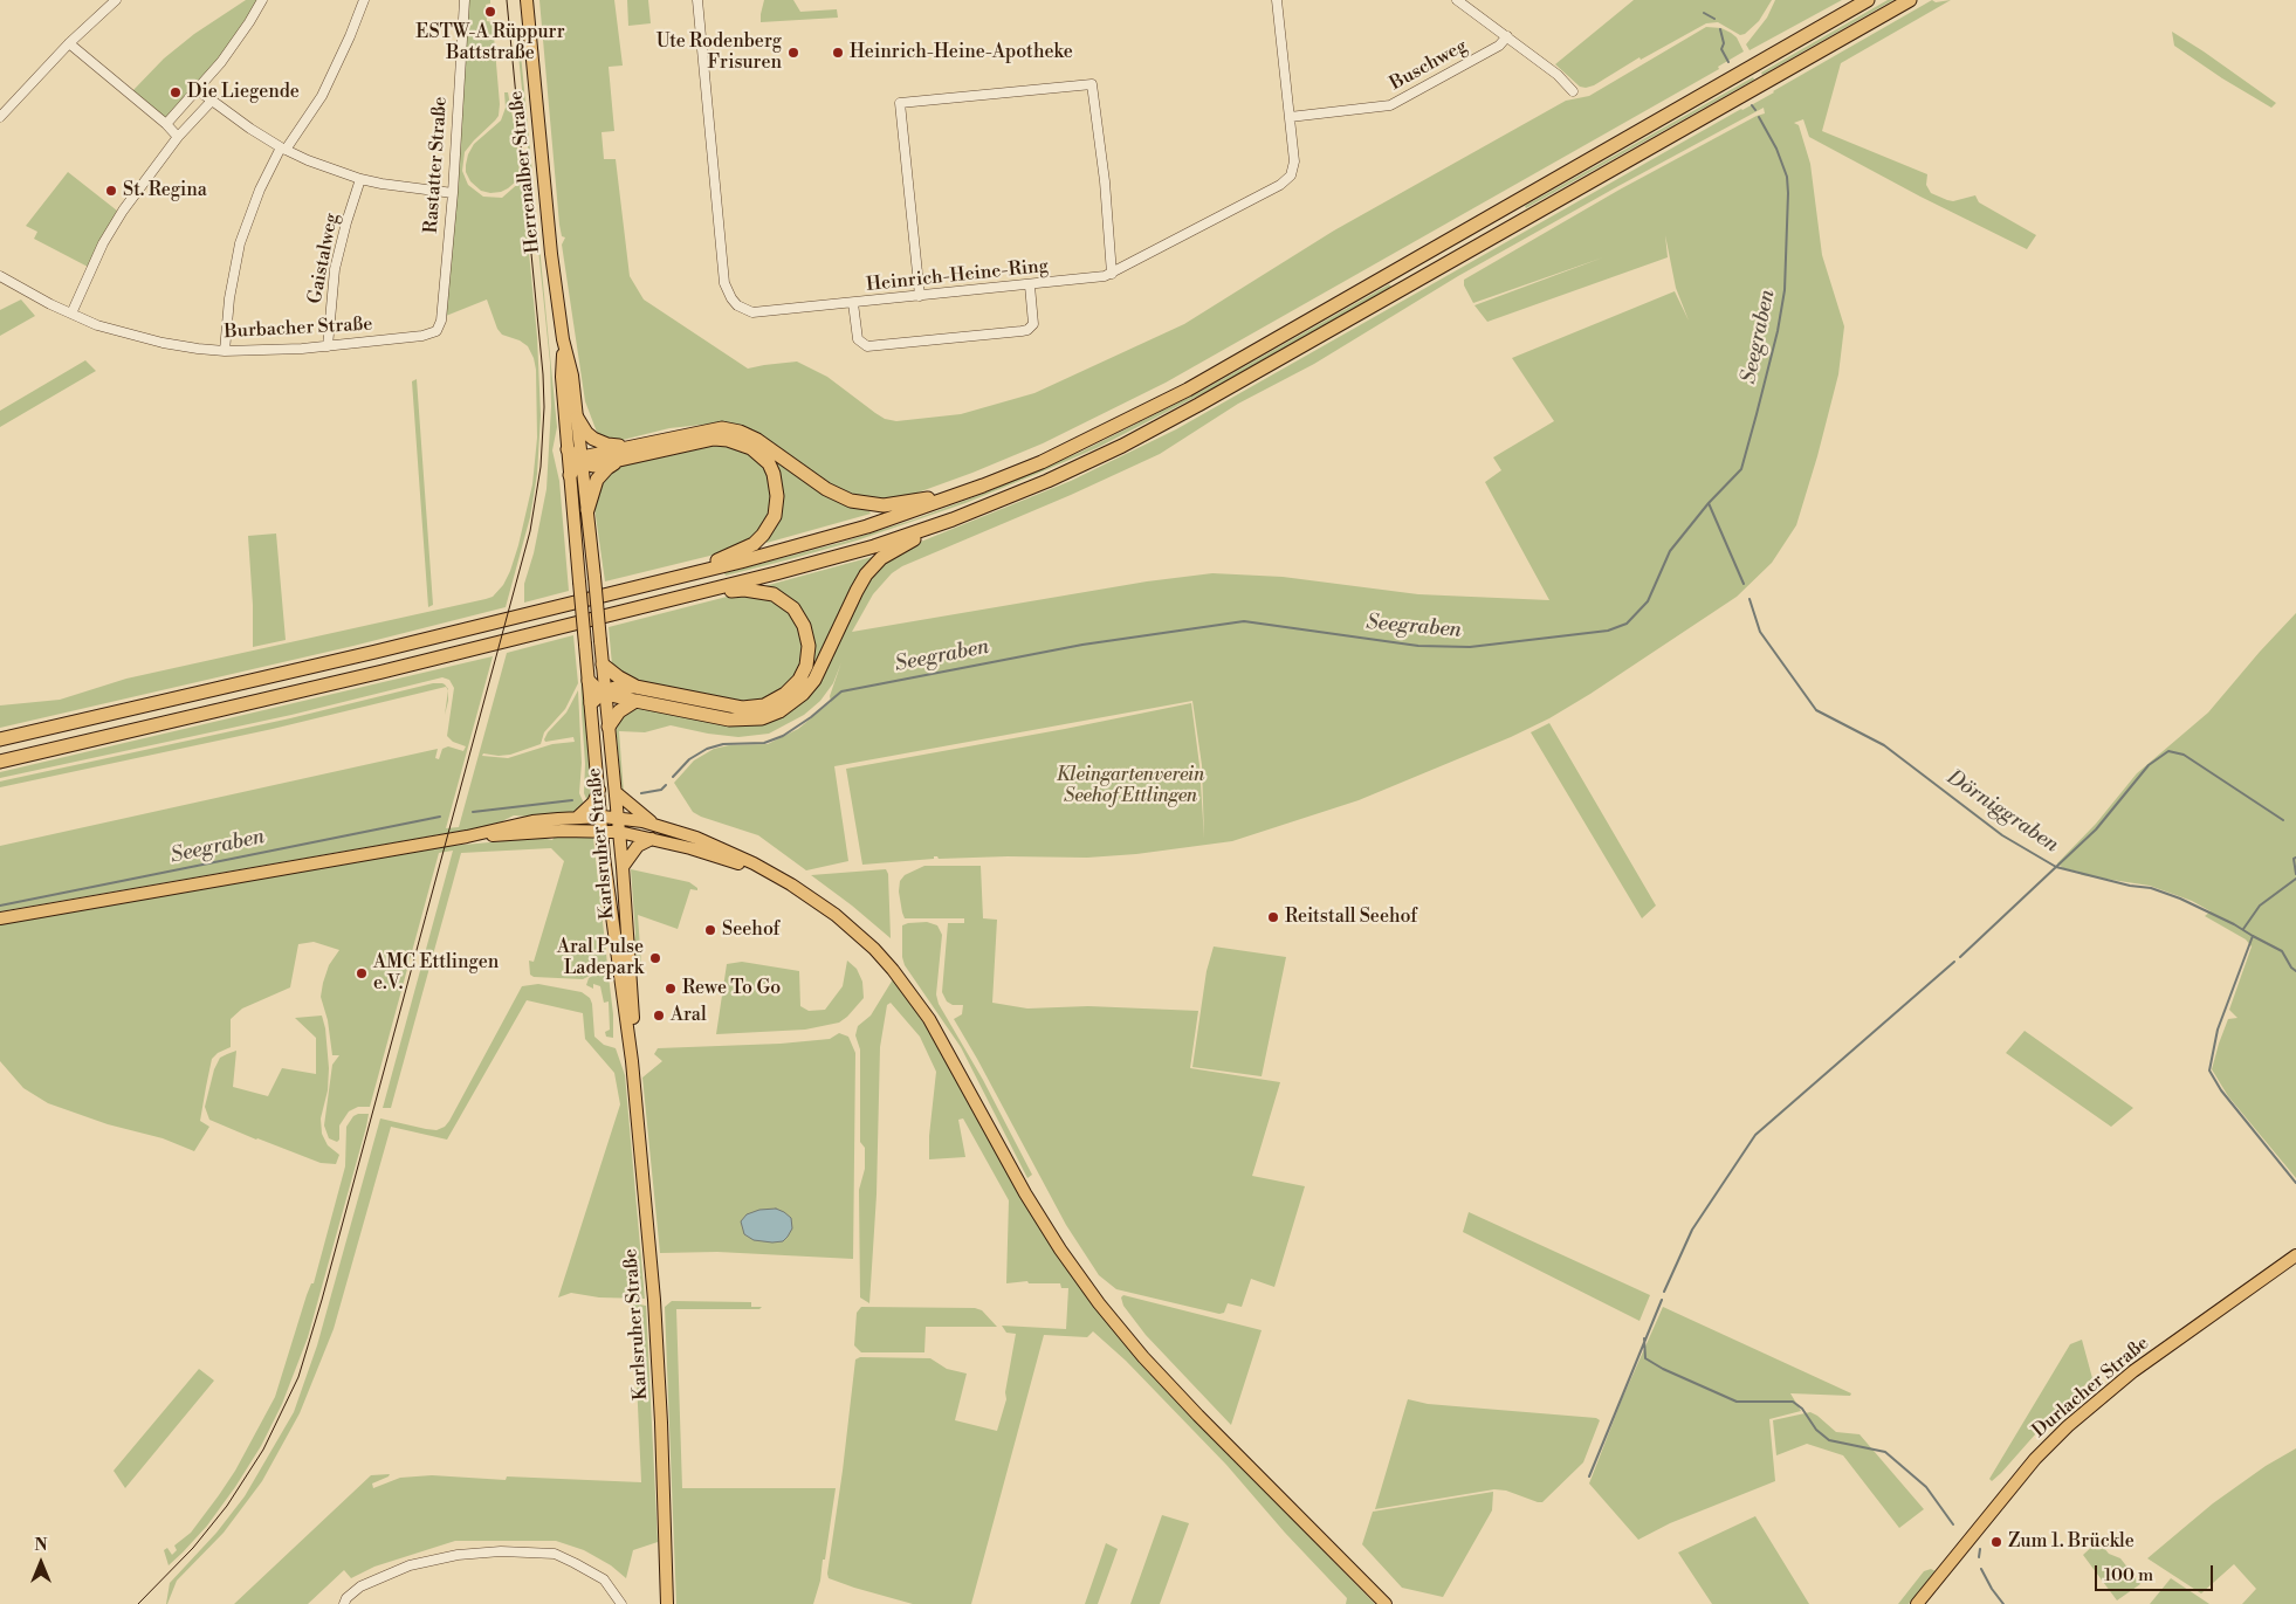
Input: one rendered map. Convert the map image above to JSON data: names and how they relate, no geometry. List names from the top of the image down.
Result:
{
  "streets": {
    "main road": ["Herrenalber Straße", "Karlsruher Straße", "Durlacher Straße"],
    "street": [
      "Buschweg",
      "Rastatter Straße",
      "Gaistalweg",
      "Heinrich-Heine-Ring",
      "Burbacher Straße"
    ]
  },
  "crossings": [
    ["Buschweg", "Heinrich-Heine-Ring"],
    ["Rastatter Straße", "Burbacher Straße"],
    ["Herrenalber Straße", "Karlsruher Straße"],
    ["Gaistalweg", "Burbacher Straße"]
  ],
  "water": ["Seegraben", "Dörniggraben"],
  "parks": ["Kleingartenverein Seehof Ettlingen"],
  "places": [
    "ESTW-A Rüppurr Battstraße",
    "Ute Rodenberg Frisuren",
    "Heinrich-Heine-Apotheke",
    "Die Liegende",
    "St. Regina",
    "Reitstall Seehof",
    "Seehof",
    "Aral Pulse Ladepark",
    "AMC Ettlingen e.V.",
    "Rewe To Go",
    "Aral",
    "Zum 1. Brückle"
  ],
  "scale_bar": "100 m",
  "north": "top"
}
